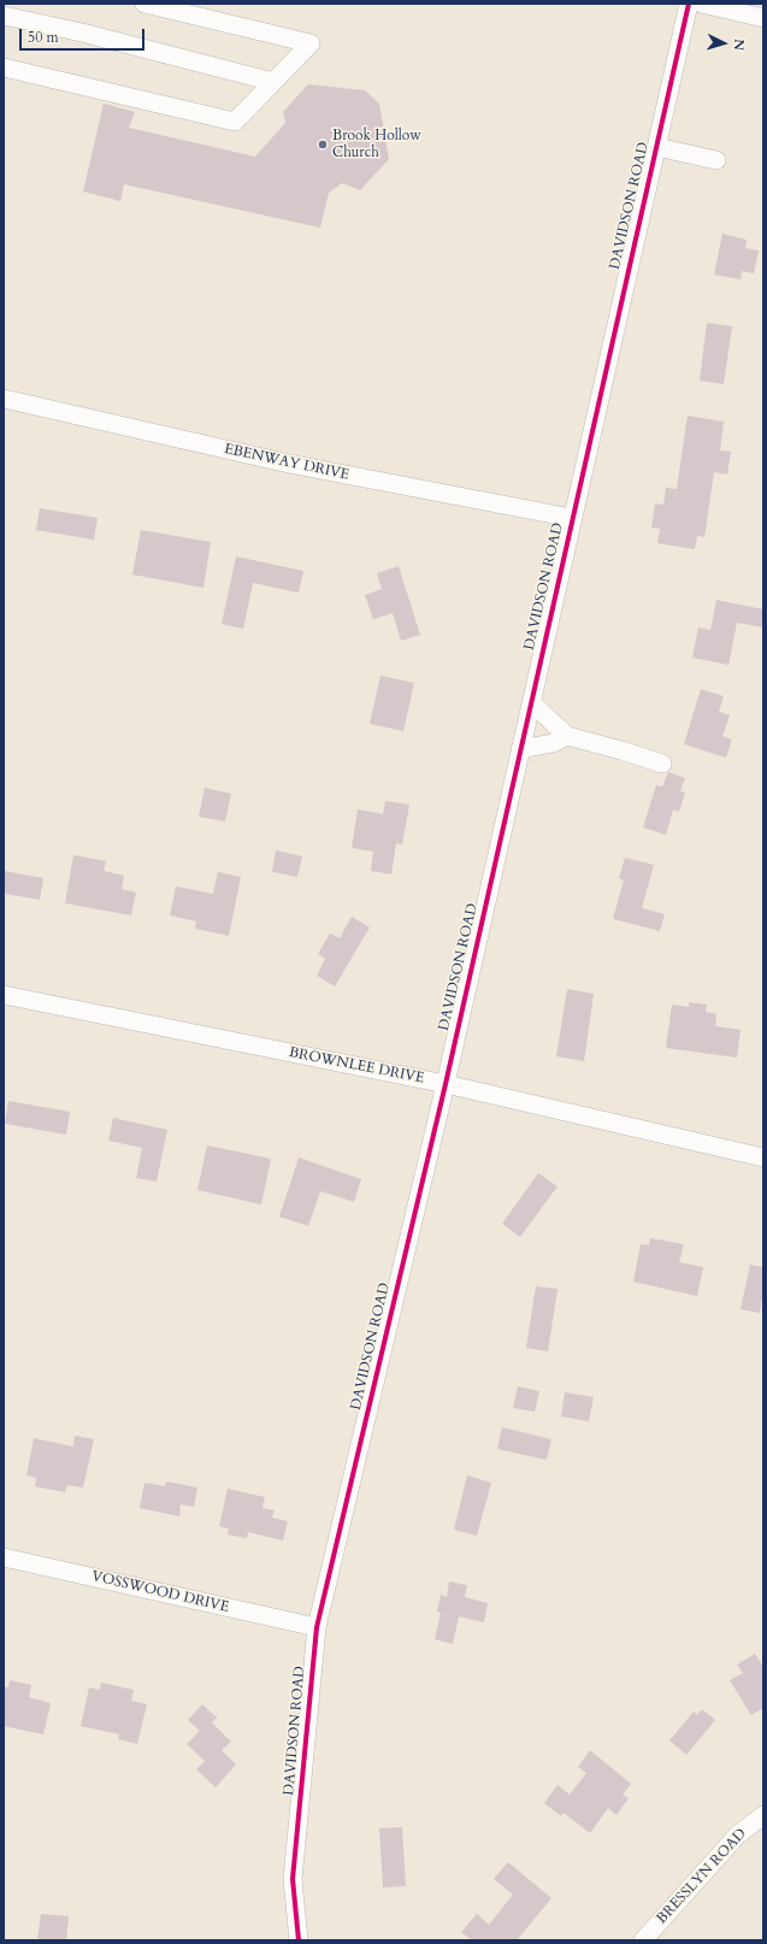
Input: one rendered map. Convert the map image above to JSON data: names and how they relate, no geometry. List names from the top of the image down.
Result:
{
  "streets": {
    "street": [
      "DAVIDSON ROAD",
      "EBENWAY DRIVE",
      "BROWNLEE DRIVE",
      "VOSSWOOD DRIVE",
      "BRESSLYN ROAD"
    ]
  },
  "crossings": [
    ["DAVIDSON ROAD", "EBENWAY DRIVE"],
    ["DAVIDSON ROAD", "BROWNLEE DRIVE"],
    ["DAVIDSON ROAD", "VOSSWOOD DRIVE"]
  ],
  "places": ["Brook Hollow Church"],
  "scale_bar": "50 m",
  "north": "right"
}
